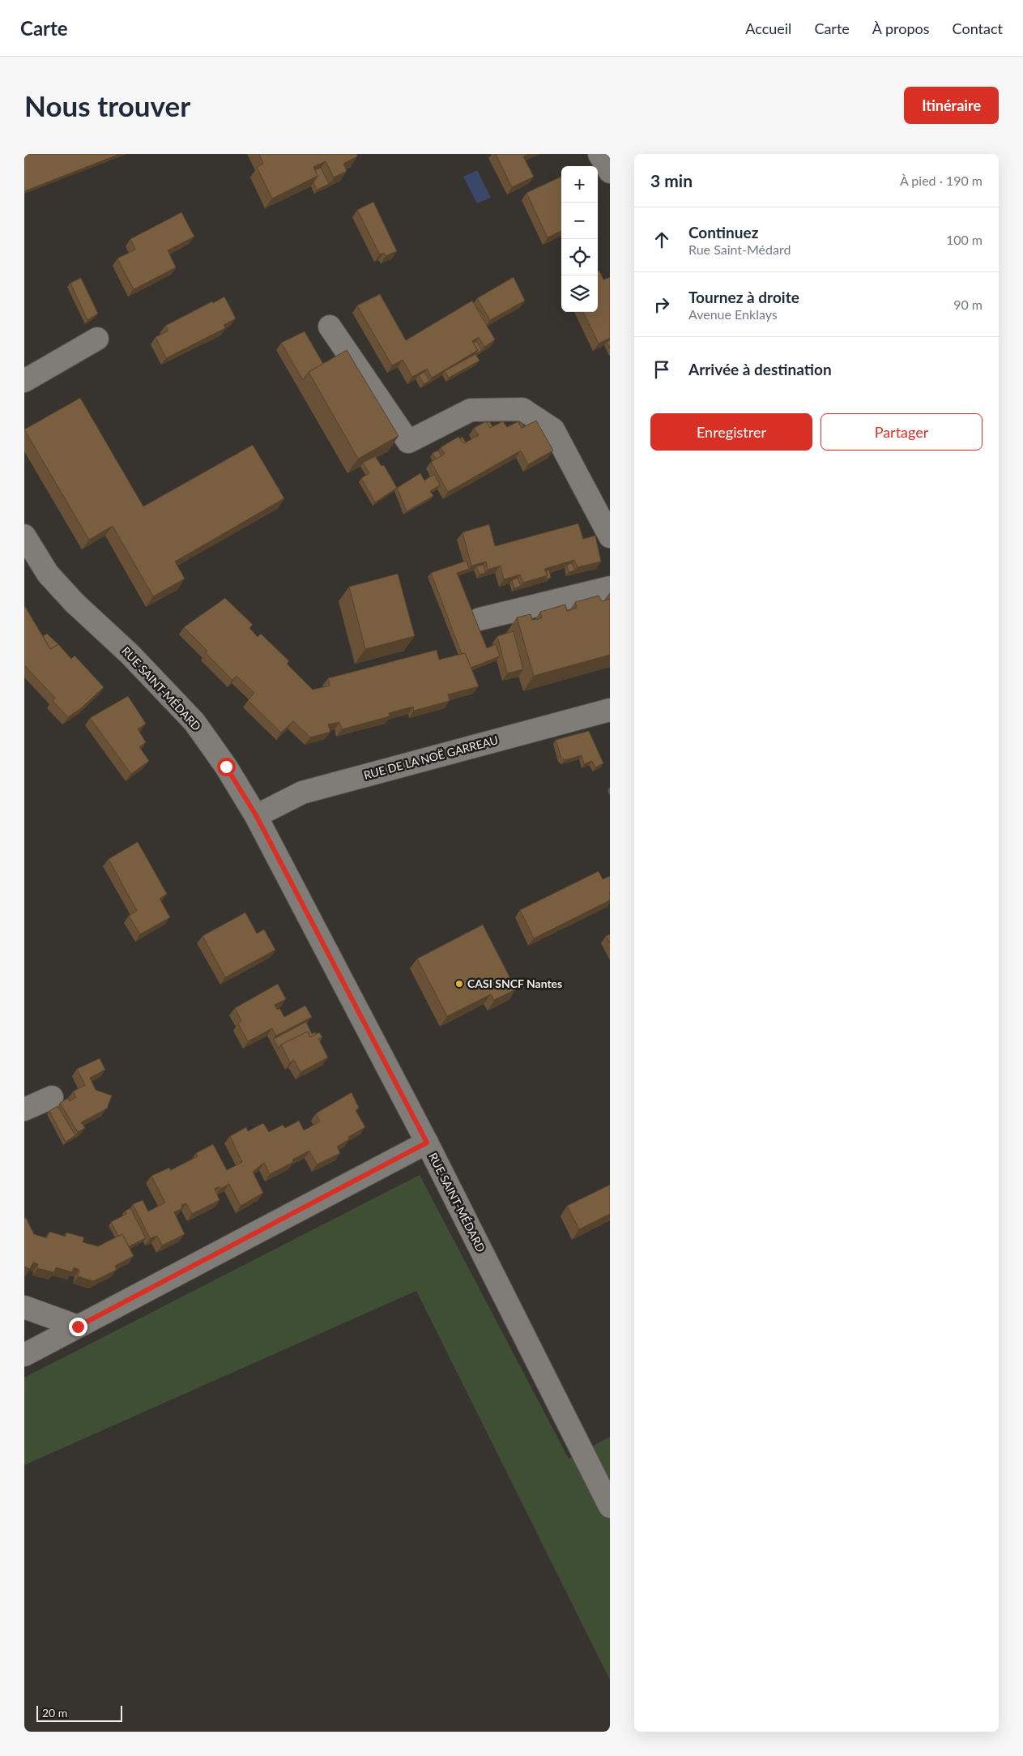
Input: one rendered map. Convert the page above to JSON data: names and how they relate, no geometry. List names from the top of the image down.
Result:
{
  "streets": {
    "street": ["RUE SAINT-MÉDARD", "RUE DE LA NOË GARREAU"]
  },
  "crossings": [
    ["RUE SAINT-MÉDARD", "RUE DE LA NOË GARREAU"]
  ],
  "places": ["CASI SNCF Nantes"],
  "scale_bar": "20 m",
  "page": {
    "header": "Carte",
    "nav": [
      "Accueil",
      "Carte",
      "À propos",
      "Contact"
    ],
    "buttons": [
      "Itinéraire",
      ["Enregistrer", "Partager"]
    ],
    "title": "Nous trouver",
    "heading": ["3 min", "À pied · 190 m"],
    "map_buttons": ["+", "−"],
    "list": [
      ["Continuez", "Rue Saint-Médard", "100 m"],
      ["Tournez à droite", "Avenue Enklays", "90 m"],
      "Arrivée à destination"
    ],
    "scale": "20 m"
  }
}
